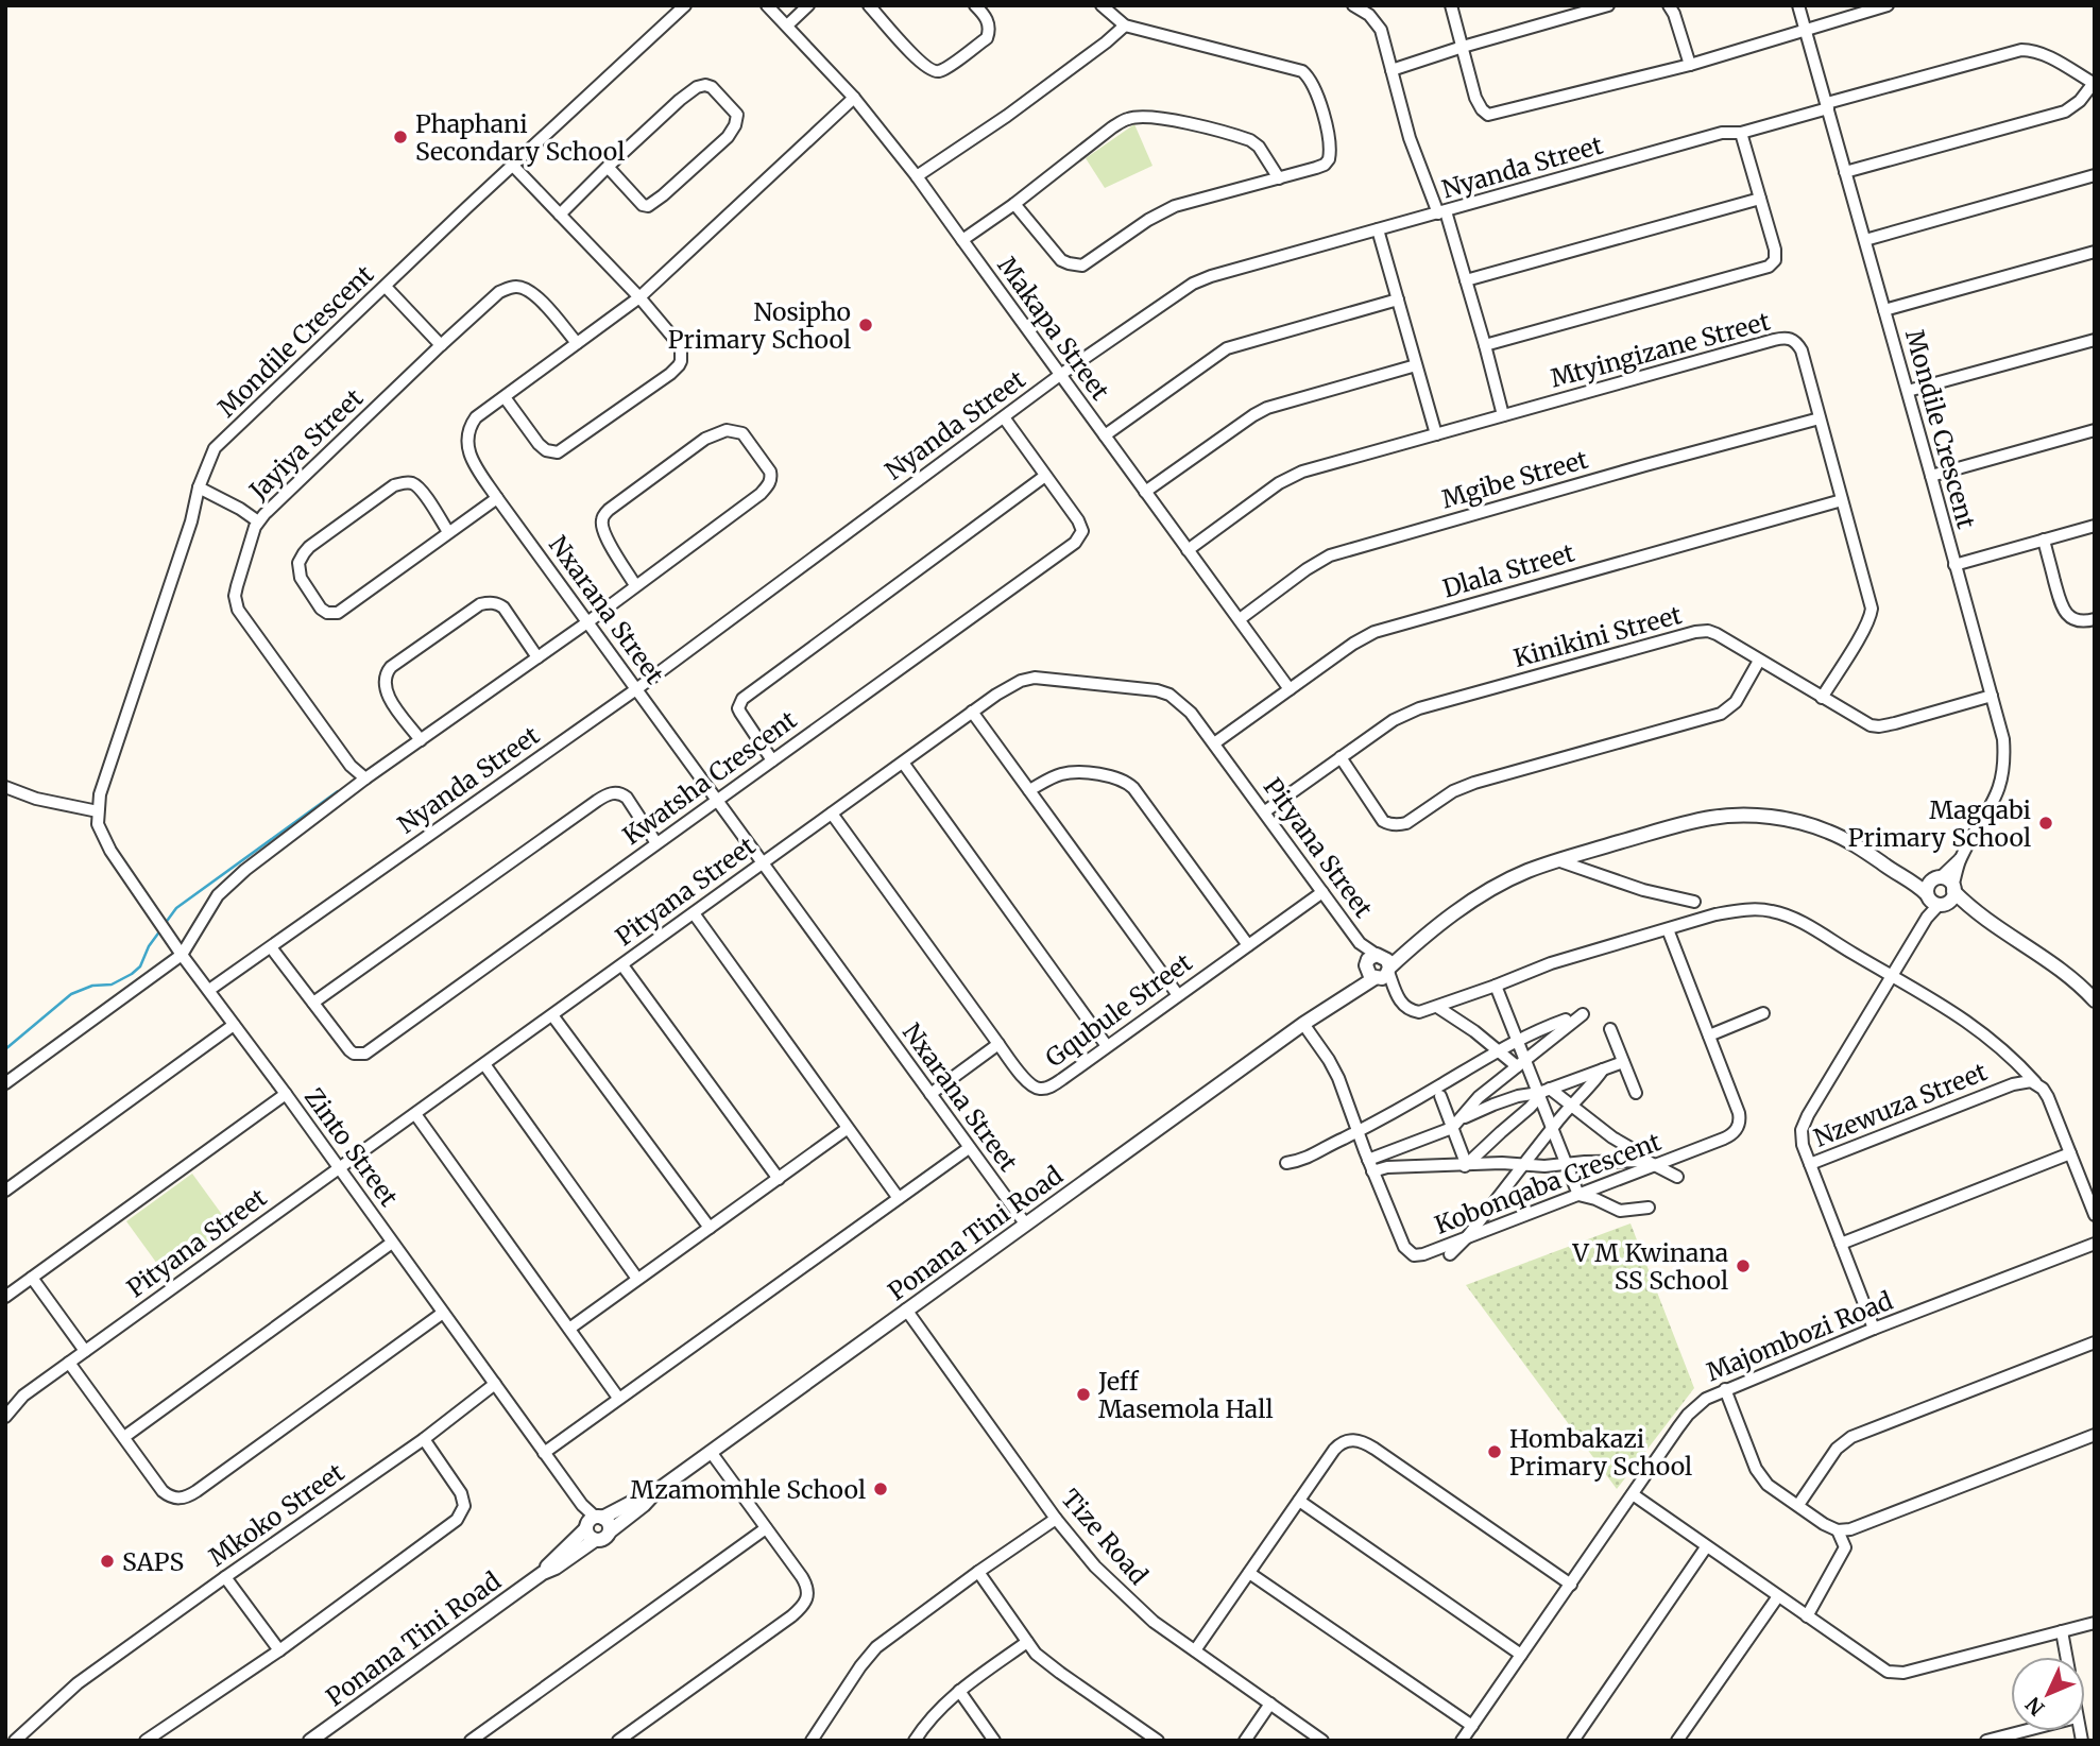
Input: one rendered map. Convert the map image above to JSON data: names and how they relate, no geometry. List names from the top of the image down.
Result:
{
  "streets": {
    "street": [
      "Nyanda Street",
      "Makapa Street",
      "Mondile Crescent",
      "Mtyingizane Street",
      "Jayiya Street",
      "Mgibe Street",
      "Dlala Street",
      "Nxarana Street",
      "Kinikini Street",
      "Kwatsha Crescent",
      "Pityana Street",
      "Gqubule Street",
      "Nzewuza Street",
      "Zinto Street",
      "Kobonqaba Crescent",
      "Ponana Tini Road",
      "Majombozi Road",
      "Mkoko Street",
      "Tize Road"
    ]
  },
  "crossings": [
    ["Nyanda Street", "Makapa Street"],
    ["Nyanda Street", "Mondile Crescent"],
    ["Nyanda Street", "Nxarana Street"],
    ["Nyanda Street", "Kwatsha Crescent"],
    ["Nyanda Street", "Zinto Street"],
    ["Makapa Street", "Mtyingizane Street"],
    ["Makapa Street", "Mgibe Street"],
    ["Makapa Street", "Dlala Street"],
    ["Makapa Street", "Nxarana Street"],
    ["Mondile Crescent", "Kinikini Street"],
    ["Mondile Crescent", "Zinto Street"],
    ["Mondile Crescent", "Ponana Tini Road"],
    ["Mtyingizane Street", "Mgibe Street"],
    ["Mtyingizane Street", "Dlala Street"],
    ["Mtyingizane Street", "Kinikini Street"],
    ["Jayiya Street", "Nxarana Street"],
    ["Dlala Street", "Pityana Street"],
    ["Nxarana Street", "Kwatsha Crescent"],
    ["Nxarana Street", "Pityana Street"],
    ["Nxarana Street", "Ponana Tini Road"],
    ["Kinikini Street", "Pityana Street"],
    ["Pityana Street", "Gqubule Street"],
    ["Pityana Street", "Zinto Street"],
    ["Pityana Street", "Ponana Tini Road"],
    ["Nzewuza Street", "Majombozi Road"],
    ["Zinto Street", "Ponana Tini Road"],
    ["Zinto Street", "Mkoko Street"],
    ["Kobonqaba Crescent", "Ponana Tini Road"],
    ["Ponana Tini Road", "Tize Road"]
  ],
  "places": [
    "Phaphani Secondary School",
    "Nosipho Primary School",
    "Magqabi Primary School",
    "V M Kwinana SS School",
    "Jeff Masemola Hall",
    "Hombakazi Primary School",
    "Mzamomhle School",
    "SAPS"
  ],
  "north": "bottom left"
}
